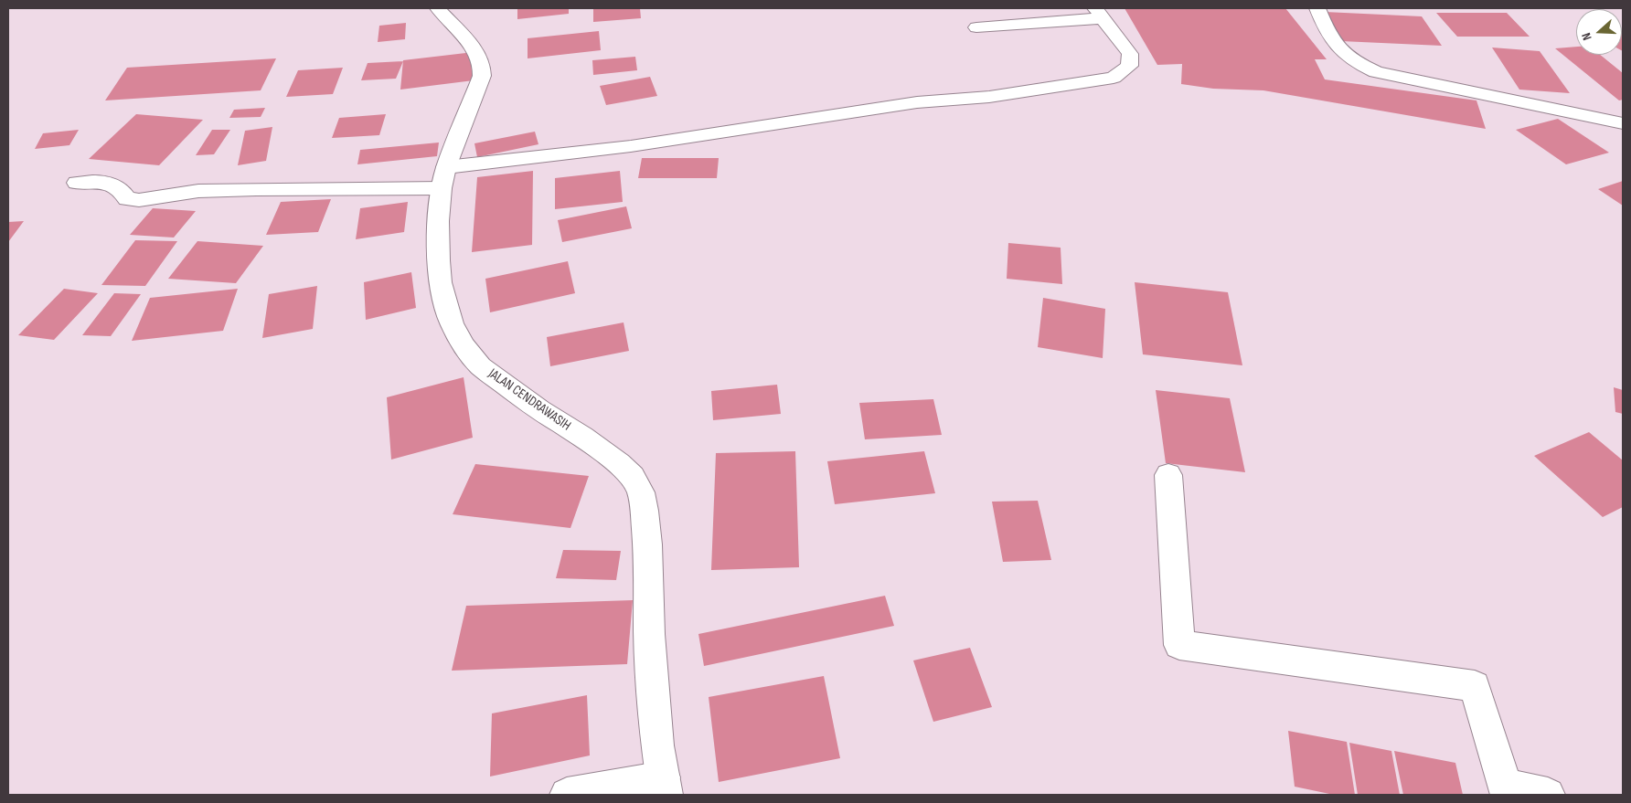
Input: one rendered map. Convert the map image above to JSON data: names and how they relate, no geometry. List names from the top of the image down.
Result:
{
  "streets": {
    "street": ["JALAN CENDRAWASIH"]
  },
  "north": "left"
}
